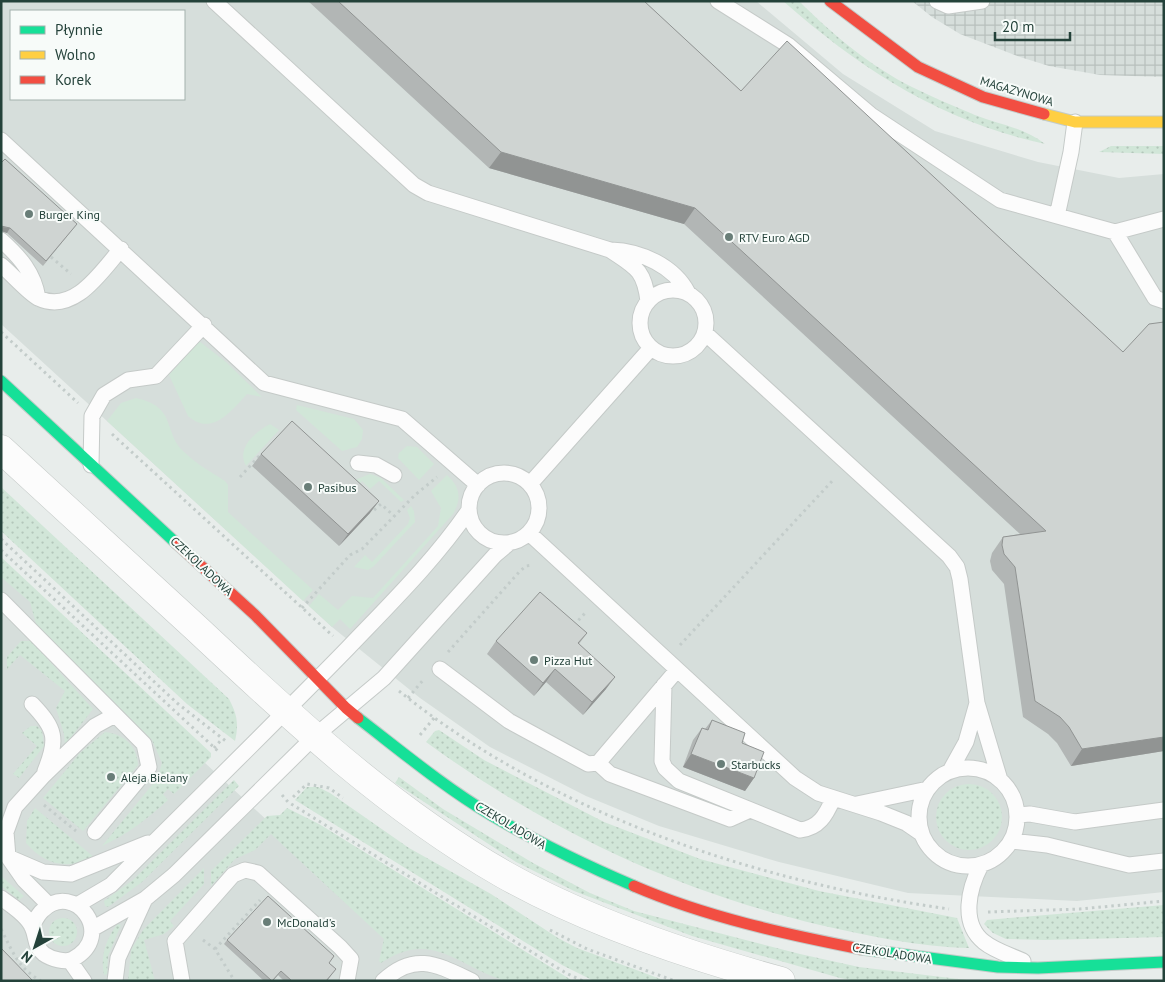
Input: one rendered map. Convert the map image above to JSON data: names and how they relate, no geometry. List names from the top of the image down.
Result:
{
  "streets": {
    "street": ["MAGAZYNOWA", "CZEKOLADOWA"]
  },
  "places": [
    "Burger King",
    "RTV Euro AGD",
    "Pasibus",
    "Pizza Hut",
    "Starbucks",
    "Aleja Bielany",
    "McDonald's"
  ],
  "legend": ["Płynnie", "Wolno", "Korek"],
  "scale_bar": "20 m",
  "north": "bottom left"
}
